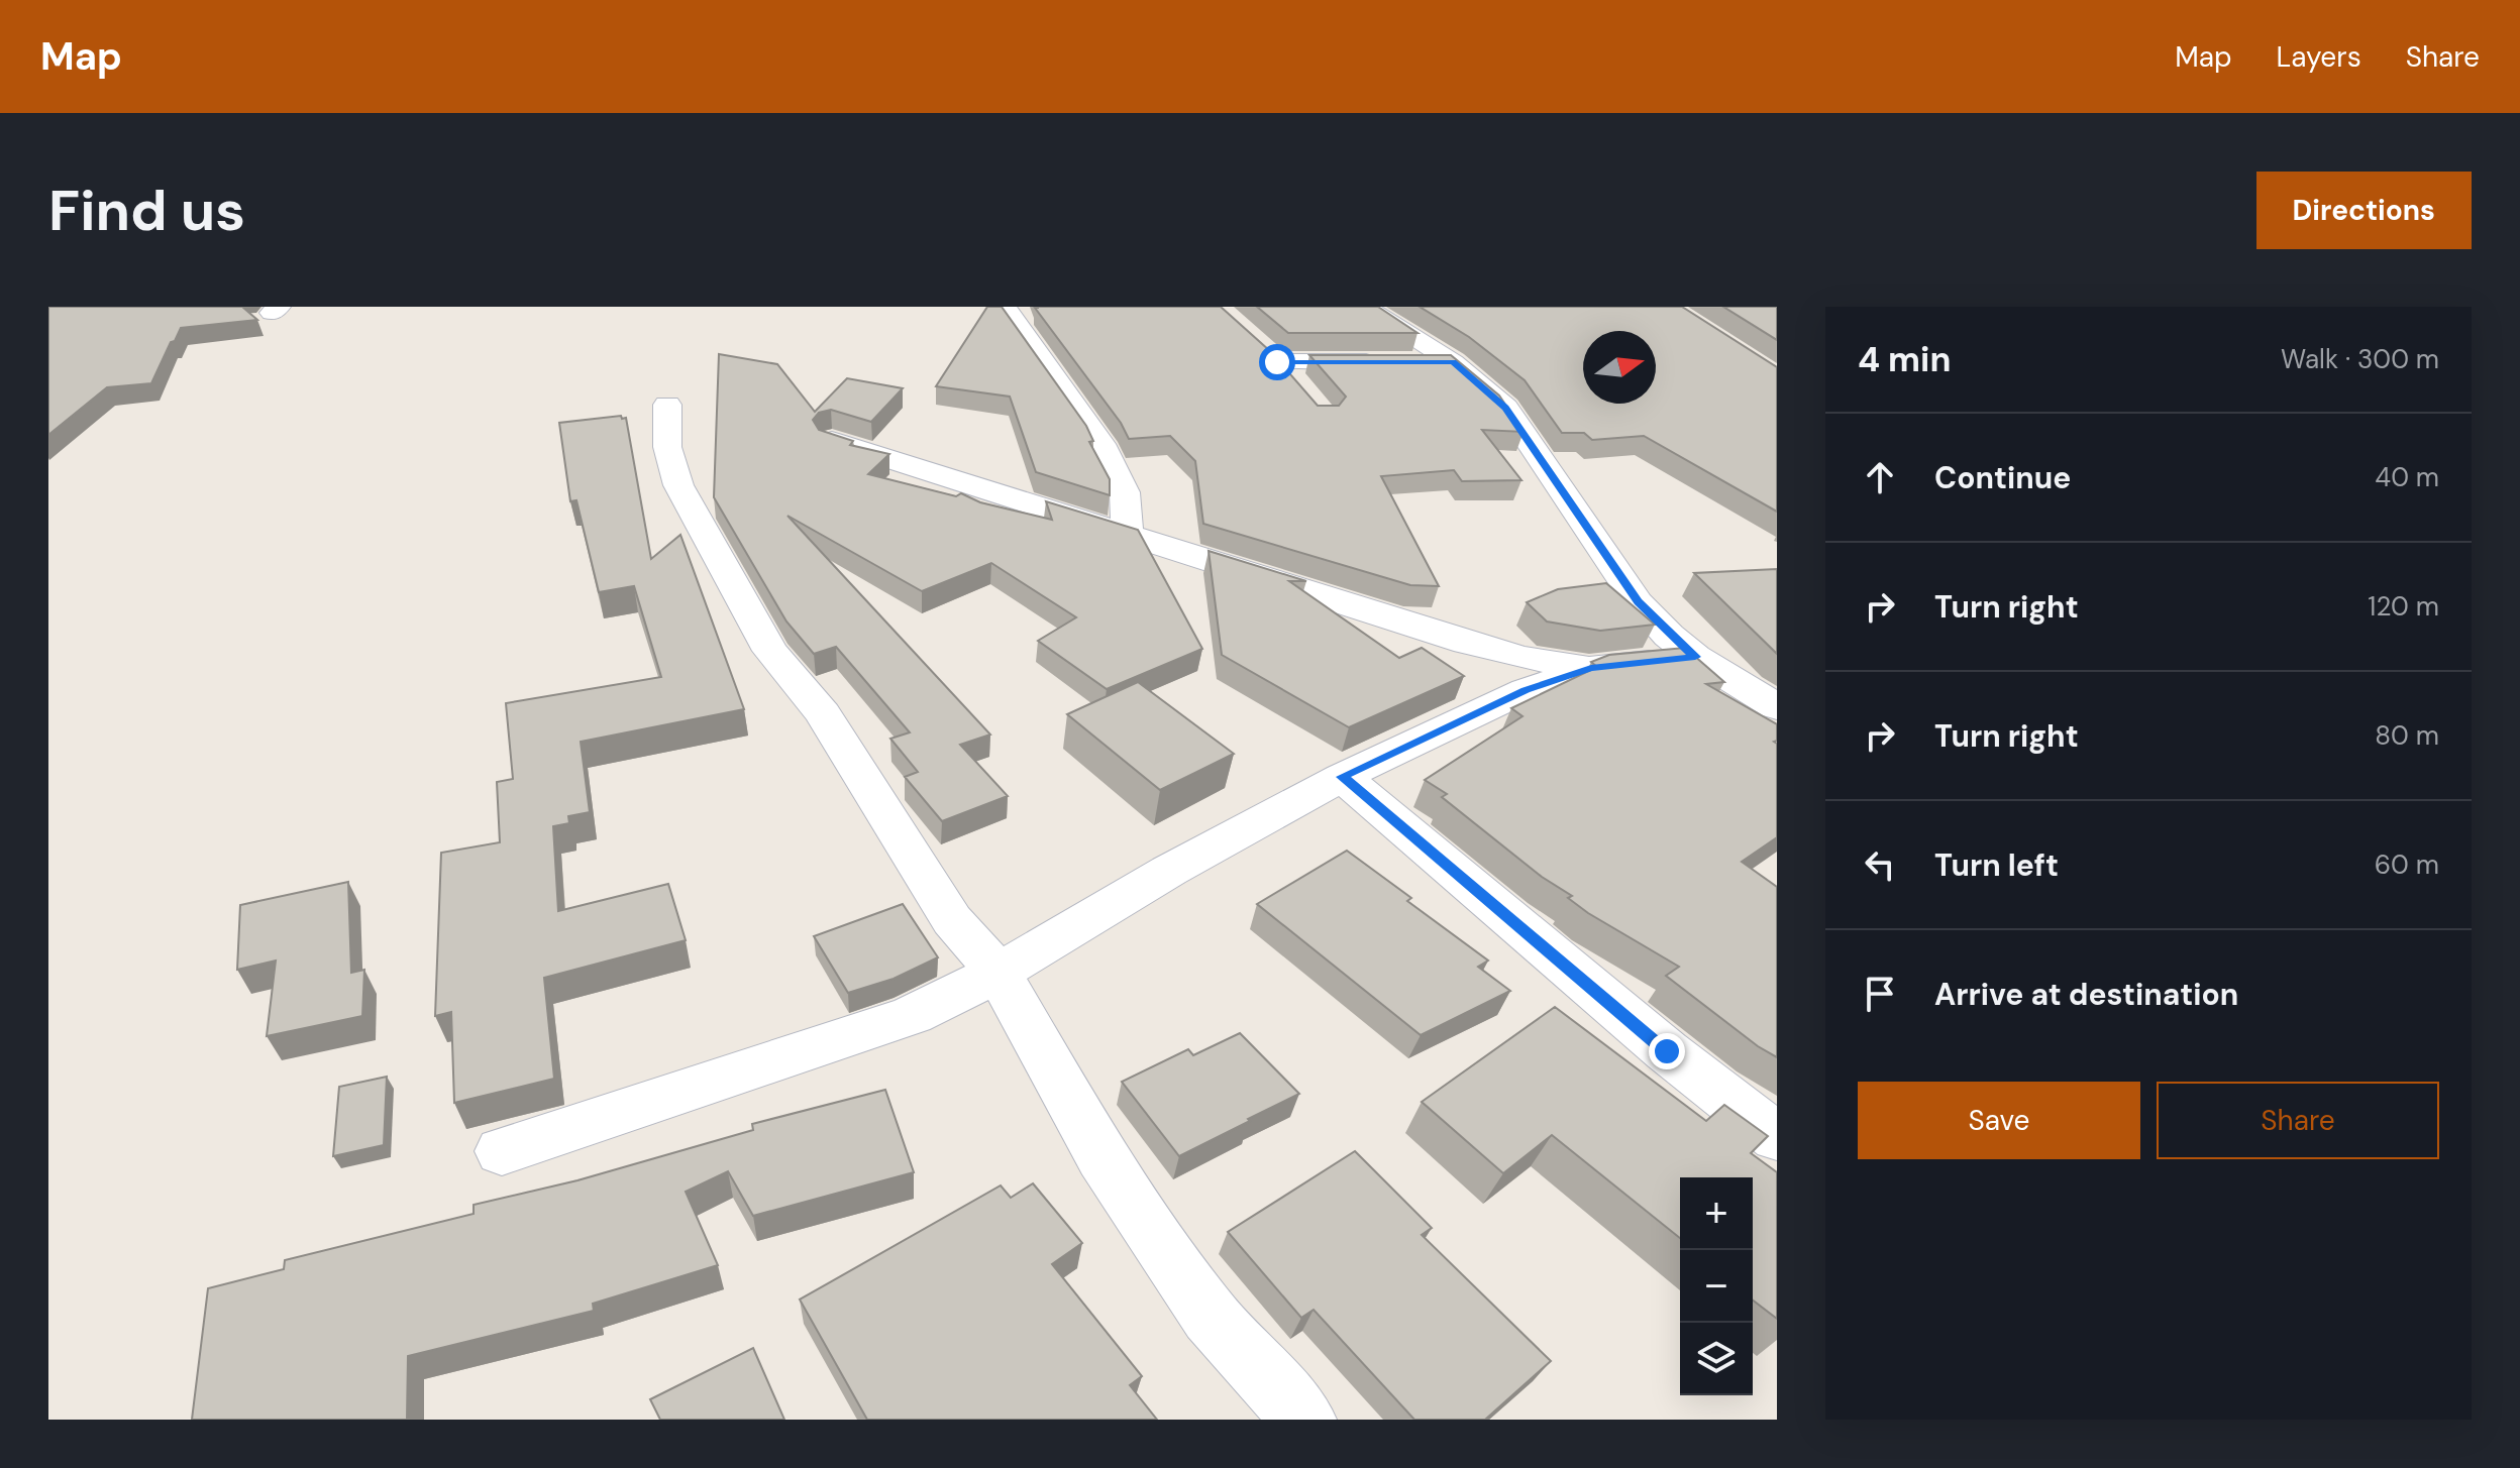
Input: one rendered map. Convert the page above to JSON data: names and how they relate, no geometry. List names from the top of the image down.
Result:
{
  "north": "right",
  "page": {
    "header": "Map",
    "nav": ["Map", "Layers", "Share"],
    "buttons": [
      "Directions",
      ["Save", "Share"]
    ],
    "title": "Find us",
    "heading": ["4 min", "Walk · 300 m"],
    "list": [
      ["Continue", "40 m"],
      ["Turn right", "120 m"],
      ["Turn right", "80 m"],
      ["Turn left", "60 m"],
      "Arrive at destination"
    ],
    "map_buttons": ["+", "−"]
  }
}
